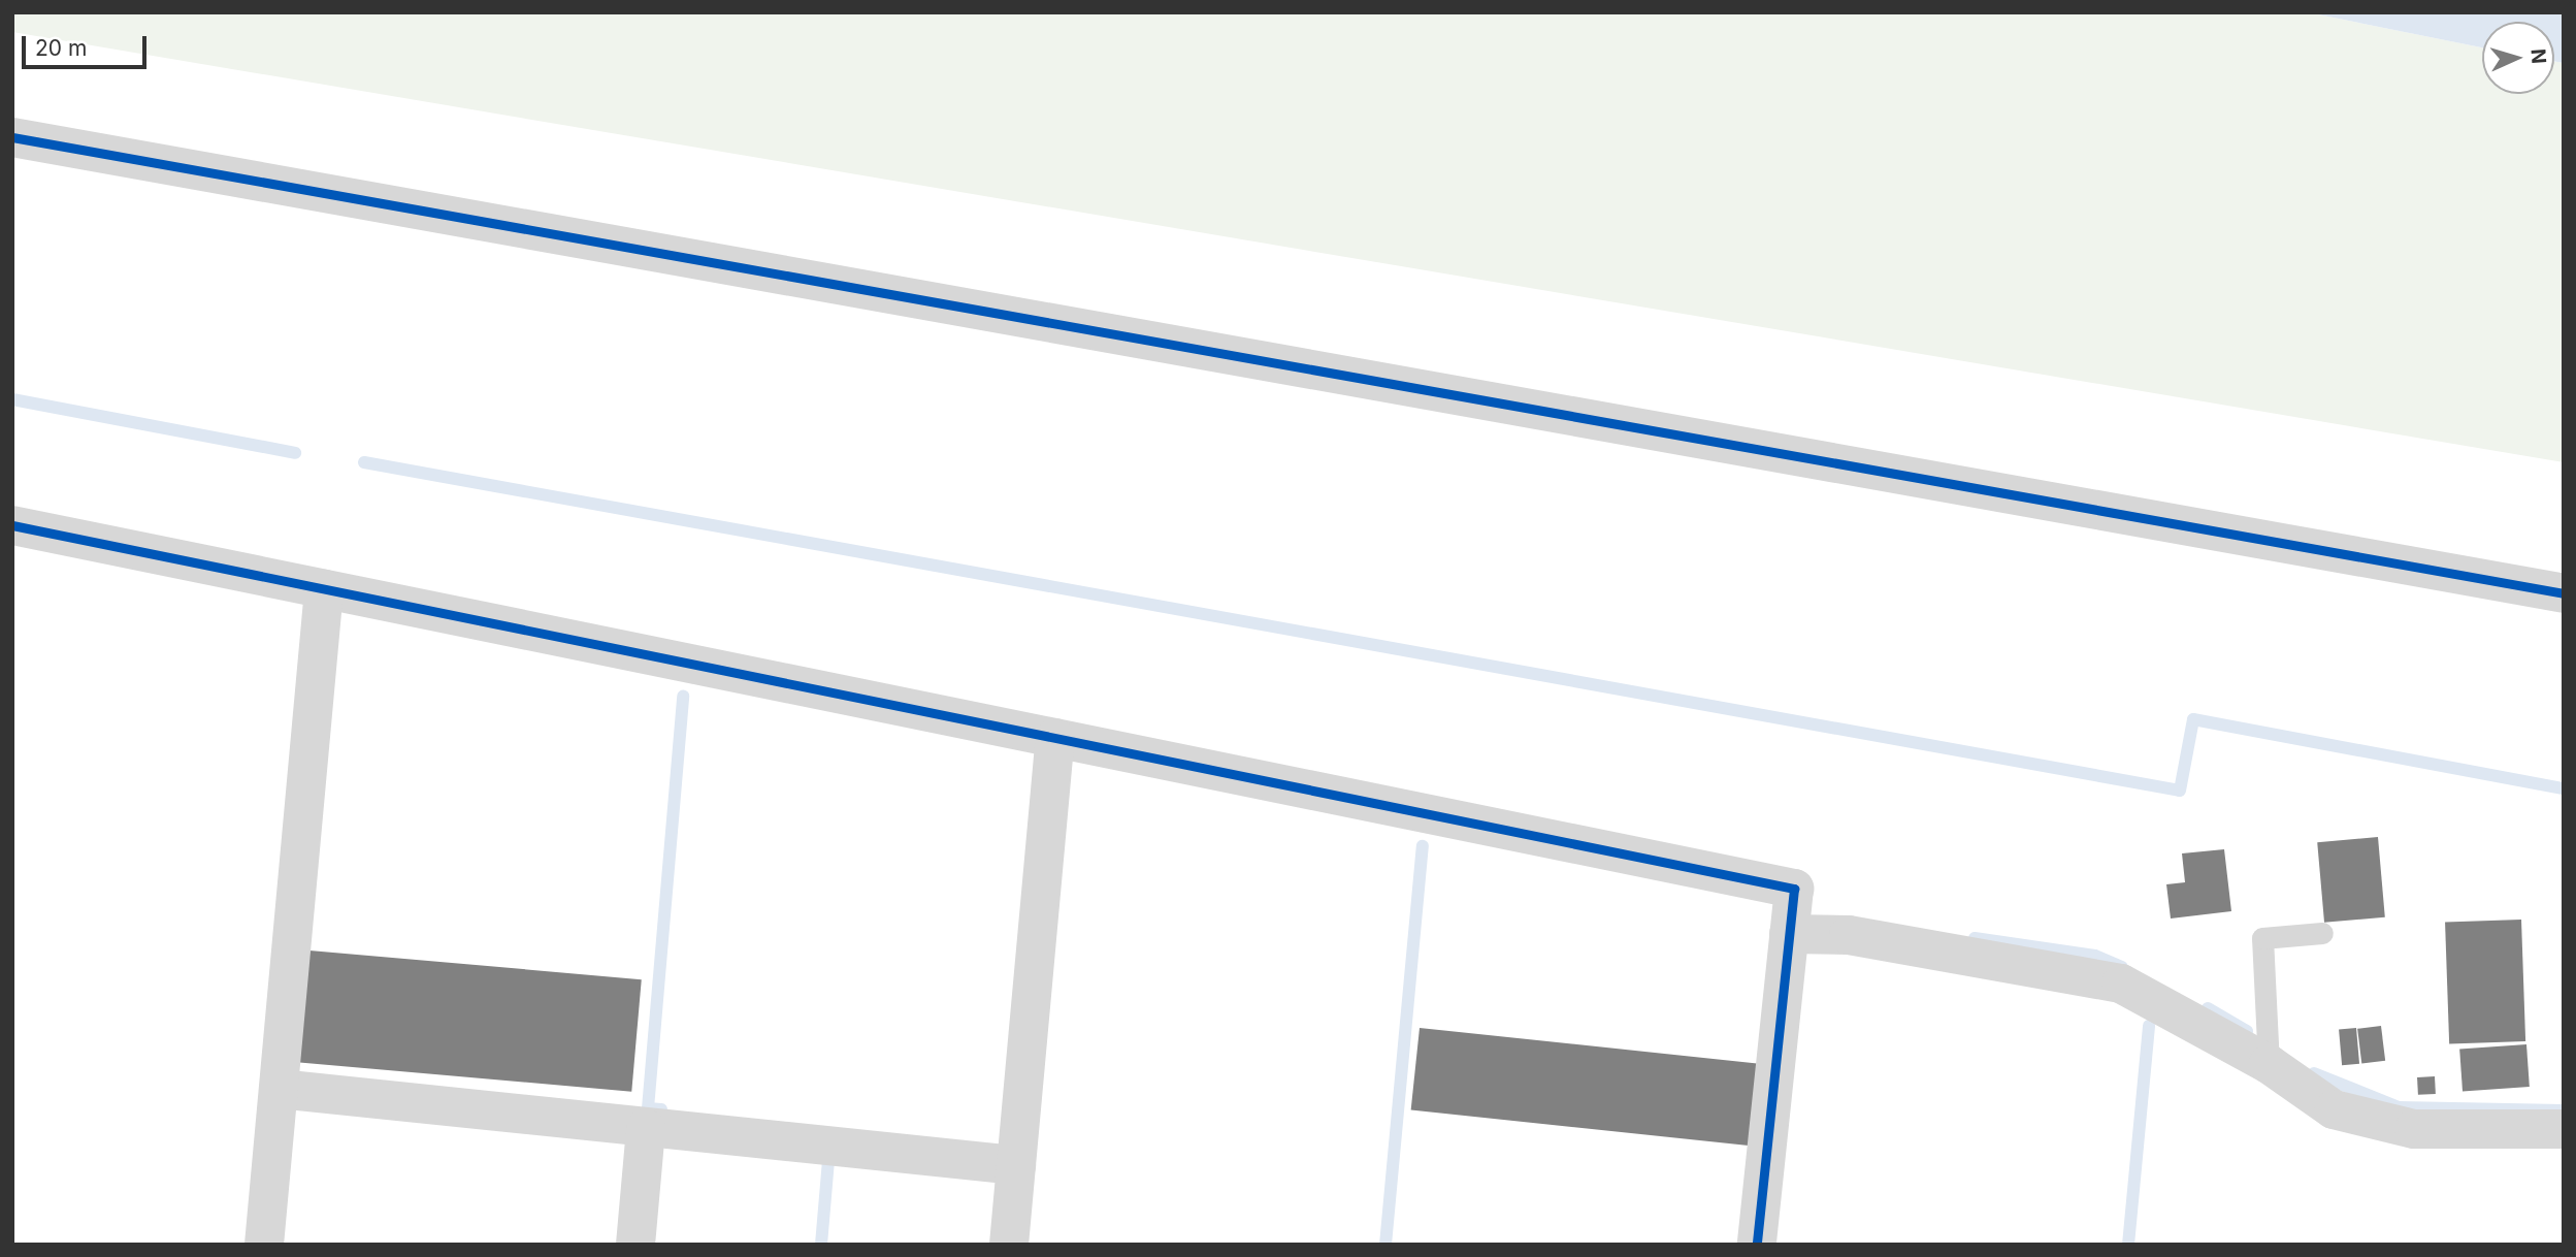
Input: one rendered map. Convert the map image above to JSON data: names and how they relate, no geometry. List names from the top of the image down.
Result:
{
  "scale_bar": "20 m",
  "north": "right"
}
